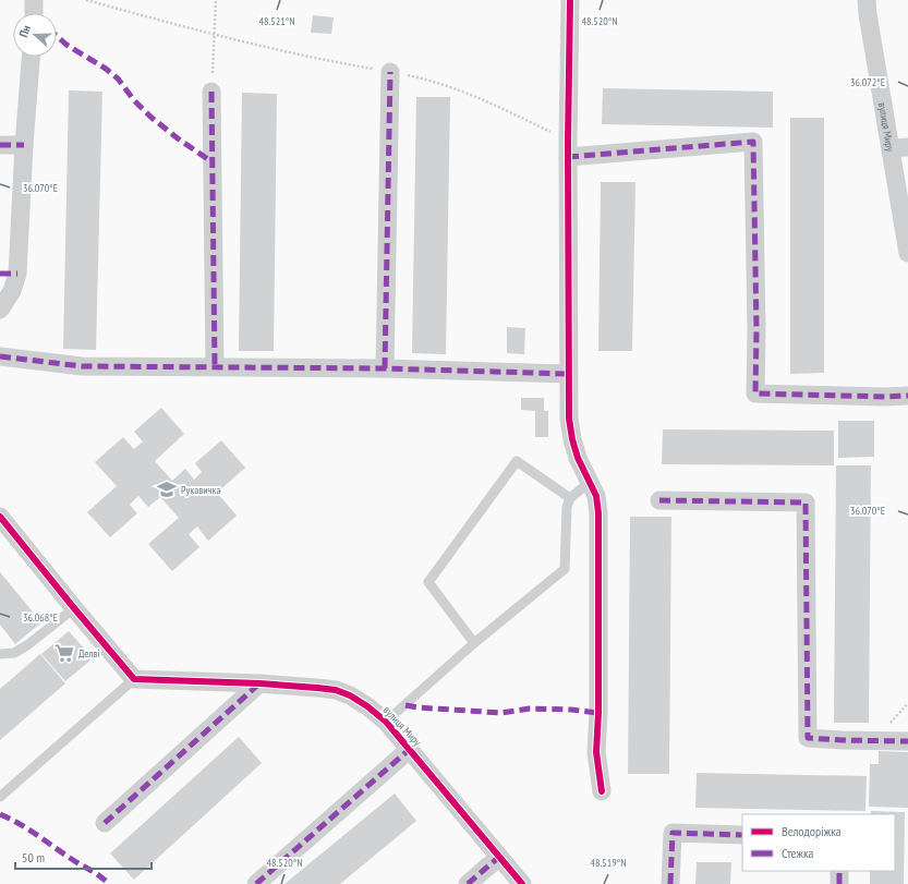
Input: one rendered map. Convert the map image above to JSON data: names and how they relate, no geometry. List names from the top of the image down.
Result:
{
  "streets": {
    "street": ["вулиця Миру"]
  },
  "places": {
    "school or university": ["Рукавичка"],
    "supermarket": ["Делві"]
  },
  "legend": ["Велодоріжка", "Стежка"],
  "scale_bar": "50 m",
  "north": "left",
  "coordinates": [
    "48.520°N",
    "48.521°N",
    "36.072°E",
    "36.070°E",
    "36.068°E",
    "48.519°N"
  ]
}
